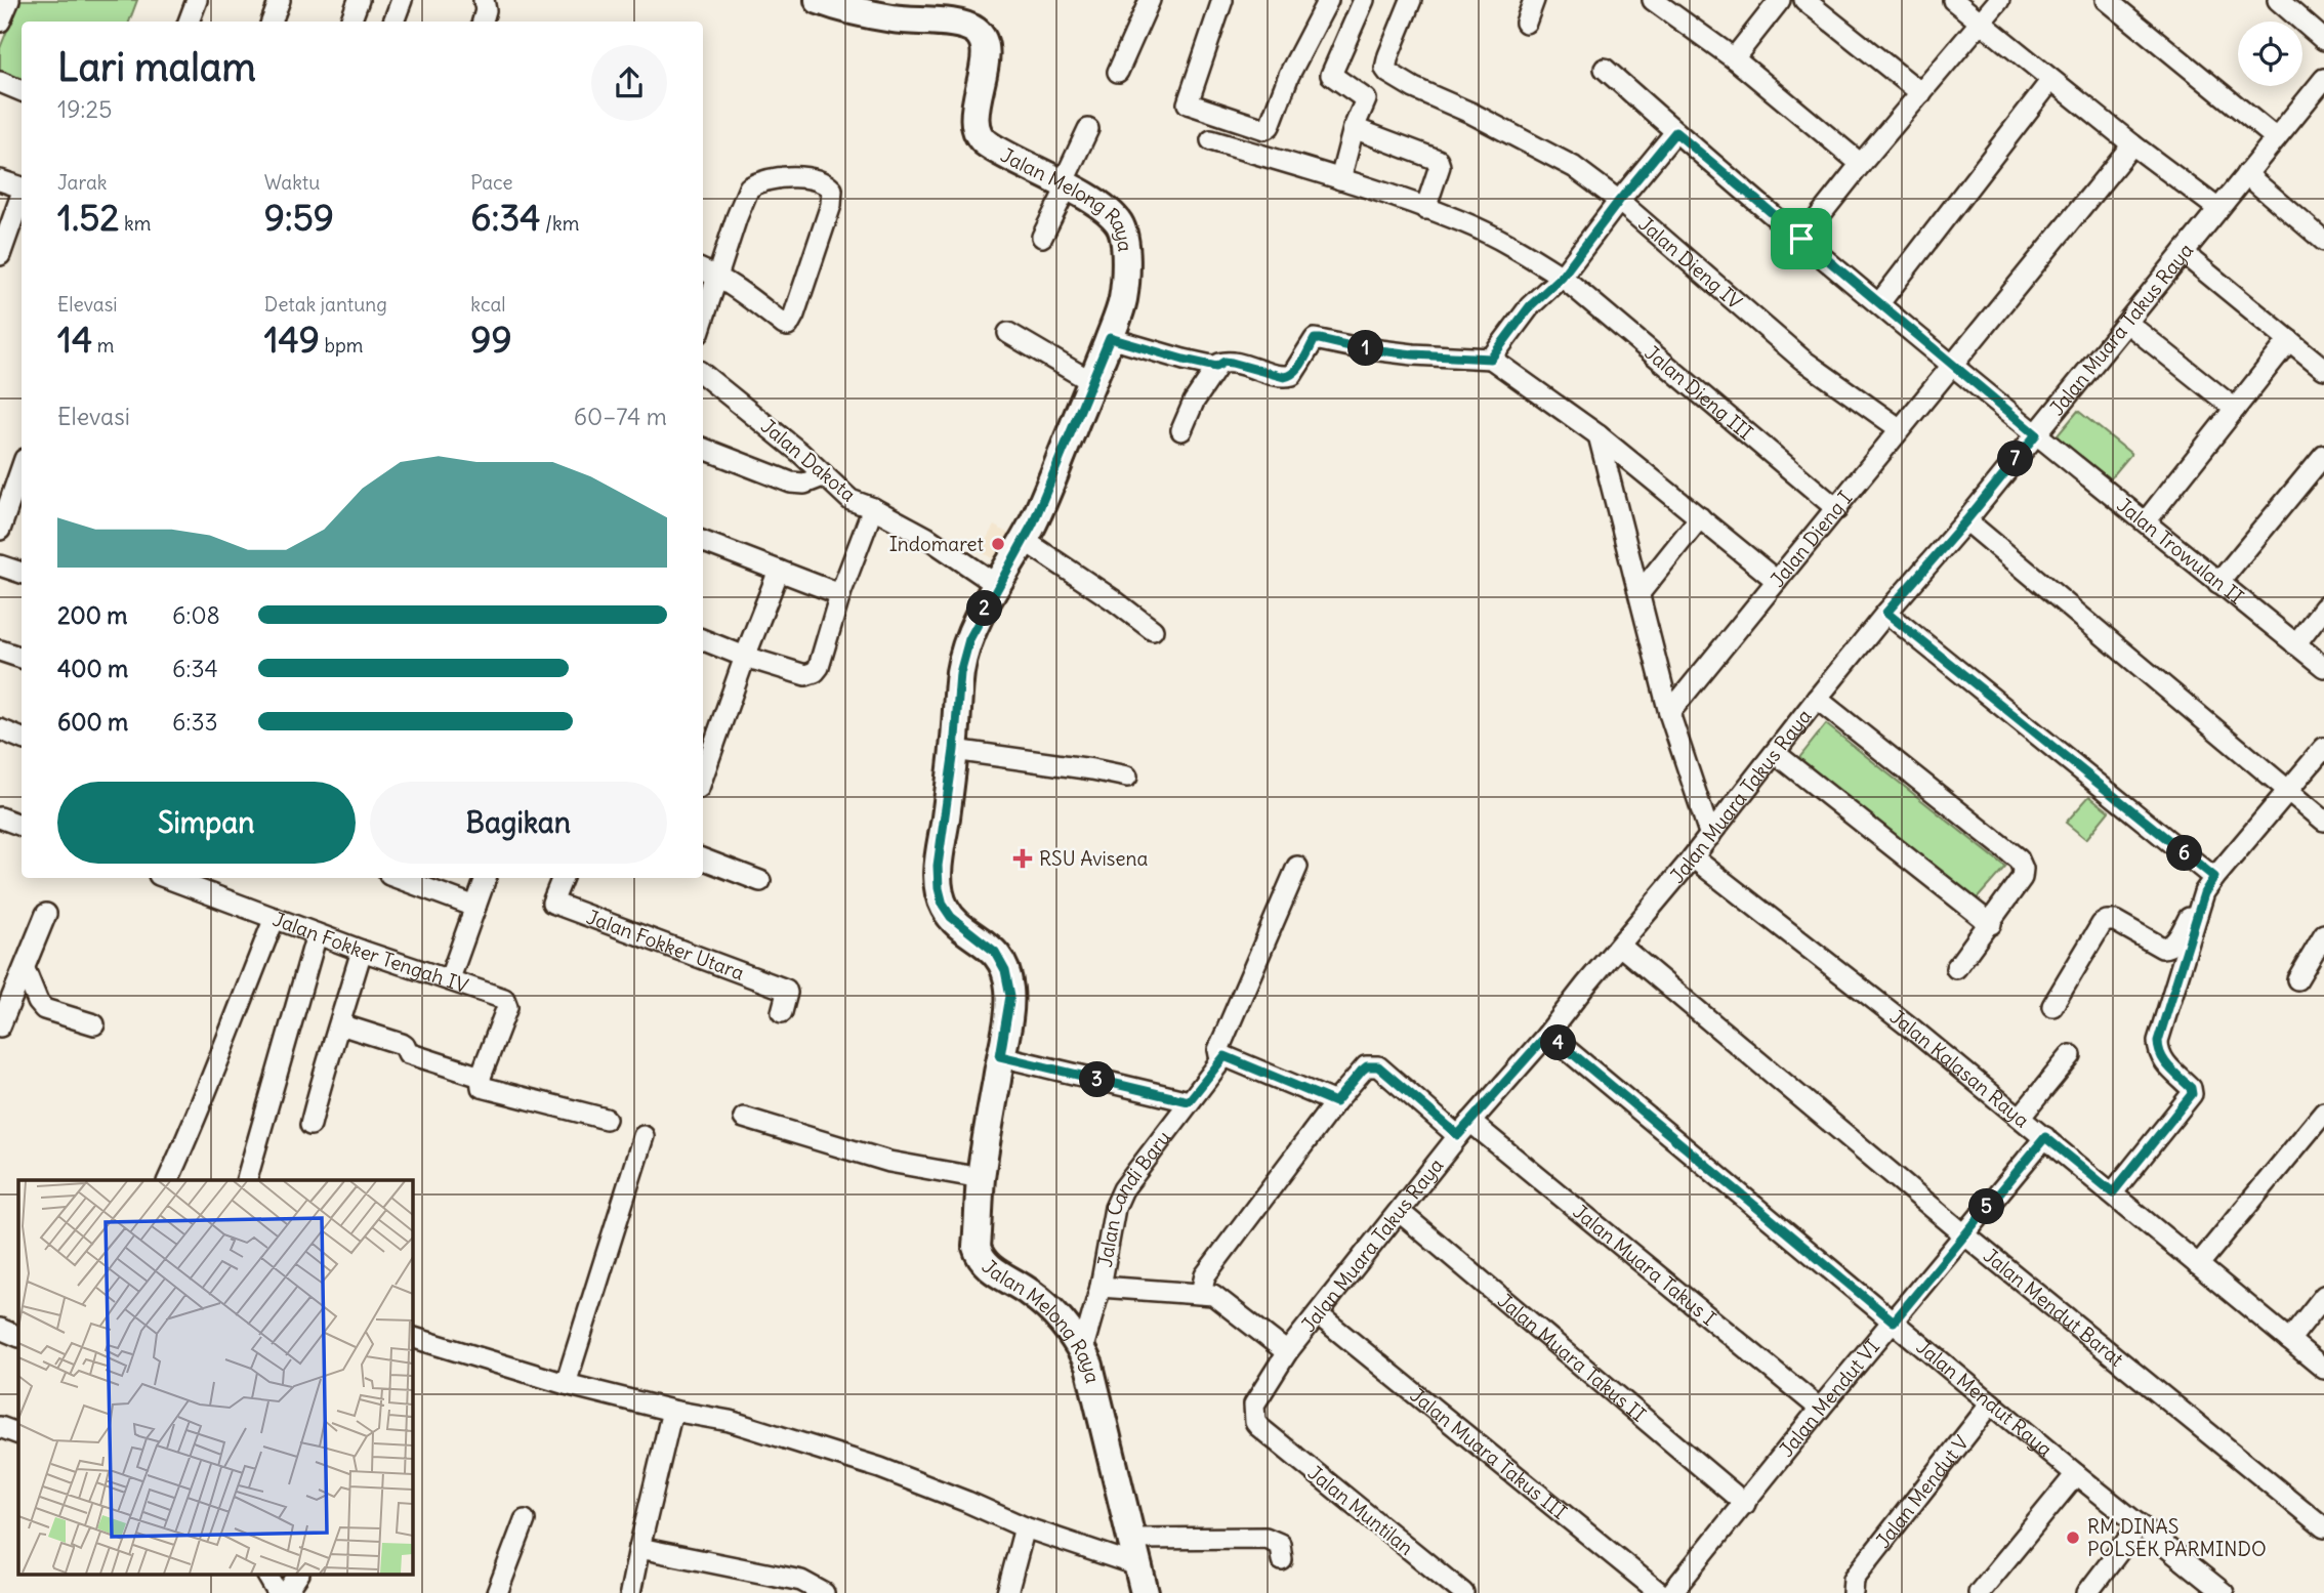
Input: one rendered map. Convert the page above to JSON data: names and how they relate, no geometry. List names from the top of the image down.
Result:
{
  "streets": {
    "main road": ["Jalan Melong Raya"],
    "street": [
      "Jalan Dieng IV",
      "Jalan Muara Takus Raya",
      "Jalan Dieng III",
      "Jalan Dakota",
      "Jalan Dieng I",
      "Jalan Trowulan II",
      "Jalan Fokker Utara",
      "Jalan Fokker Tengah IV",
      "Jalan Kalasan Raya",
      "Jalan Candi Baru",
      "Jalan Muara Takus I",
      "Jalan Mendut Barat",
      "Jalan Muara Takus II",
      "Jalan Mendut Raya",
      "Jalan Mendut VI",
      "Jalan Muara Takus III",
      "Jalan Mendut V",
      "Jalan Muntilan"
    ]
  },
  "crossings": [
    ["Jalan Melong Raya", "Jalan Dakota"],
    ["Jalan Melong Raya", "Jalan Candi Baru"],
    ["Jalan Dieng IV", "Jalan Dieng I"],
    ["Jalan Muara Takus Raya", "Jalan Trowulan II"],
    ["Jalan Muara Takus Raya", "Jalan Kalasan Raya"],
    ["Jalan Muara Takus Raya", "Jalan Candi Baru"],
    ["Jalan Muara Takus Raya", "Jalan Muara Takus I"],
    ["Jalan Muara Takus Raya", "Jalan Mendut Barat"],
    ["Jalan Muara Takus Raya", "Jalan Muara Takus II"],
    ["Jalan Muara Takus Raya", "Jalan Mendut Raya"],
    ["Jalan Muara Takus Raya", "Jalan Muara Takus III"],
    ["Jalan Muara Takus Raya", "Jalan Muntilan"],
    ["Jalan Dieng III", "Jalan Dieng I"],
    ["Jalan Dieng I", "Jalan Trowulan II"],
    ["Jalan Kalasan Raya", "Jalan Mendut VI"],
    ["Jalan Muara Takus I", "Jalan Mendut VI"],
    ["Jalan Mendut Barat", "Jalan Mendut VI"],
    ["Jalan Muara Takus II", "Jalan Mendut VI"],
    ["Jalan Mendut Raya", "Jalan Mendut VI"],
    ["Jalan Mendut Raya", "Jalan Mendut V"]
  ],
  "places": {
    "other": ["Indomaret", "RM DINAS POLSEK PARMINDO"],
    "health": ["RSU Avisena"]
  },
  "page": {
    "heading": ["Lari malam", "19:25"],
    "stats": [
      ["Jarak", "1.52 km"],
      ["Waktu", "9:59"],
      ["Pace", "6:34 /km"],
      ["Elevasi", "14 m"],
      ["Detak jantung", "149 bpm"],
      ["kcal", "99"]
    ],
    "pins": [
      "1",
      "7",
      "2",
      "6",
      "4",
      "3",
      "5"
    ],
    "chart": ["Elevasi", "60–74 m"],
    "list": [
      {
        "name": "200 m",
        "note": "6:08"
      },
      {
        "name": "400 m",
        "note": "6:34"
      },
      {
        "name": "600 m",
        "note": "6:33"
      }
    ],
    "buttons": ["Simpan", "Bagikan"]
  }
}
